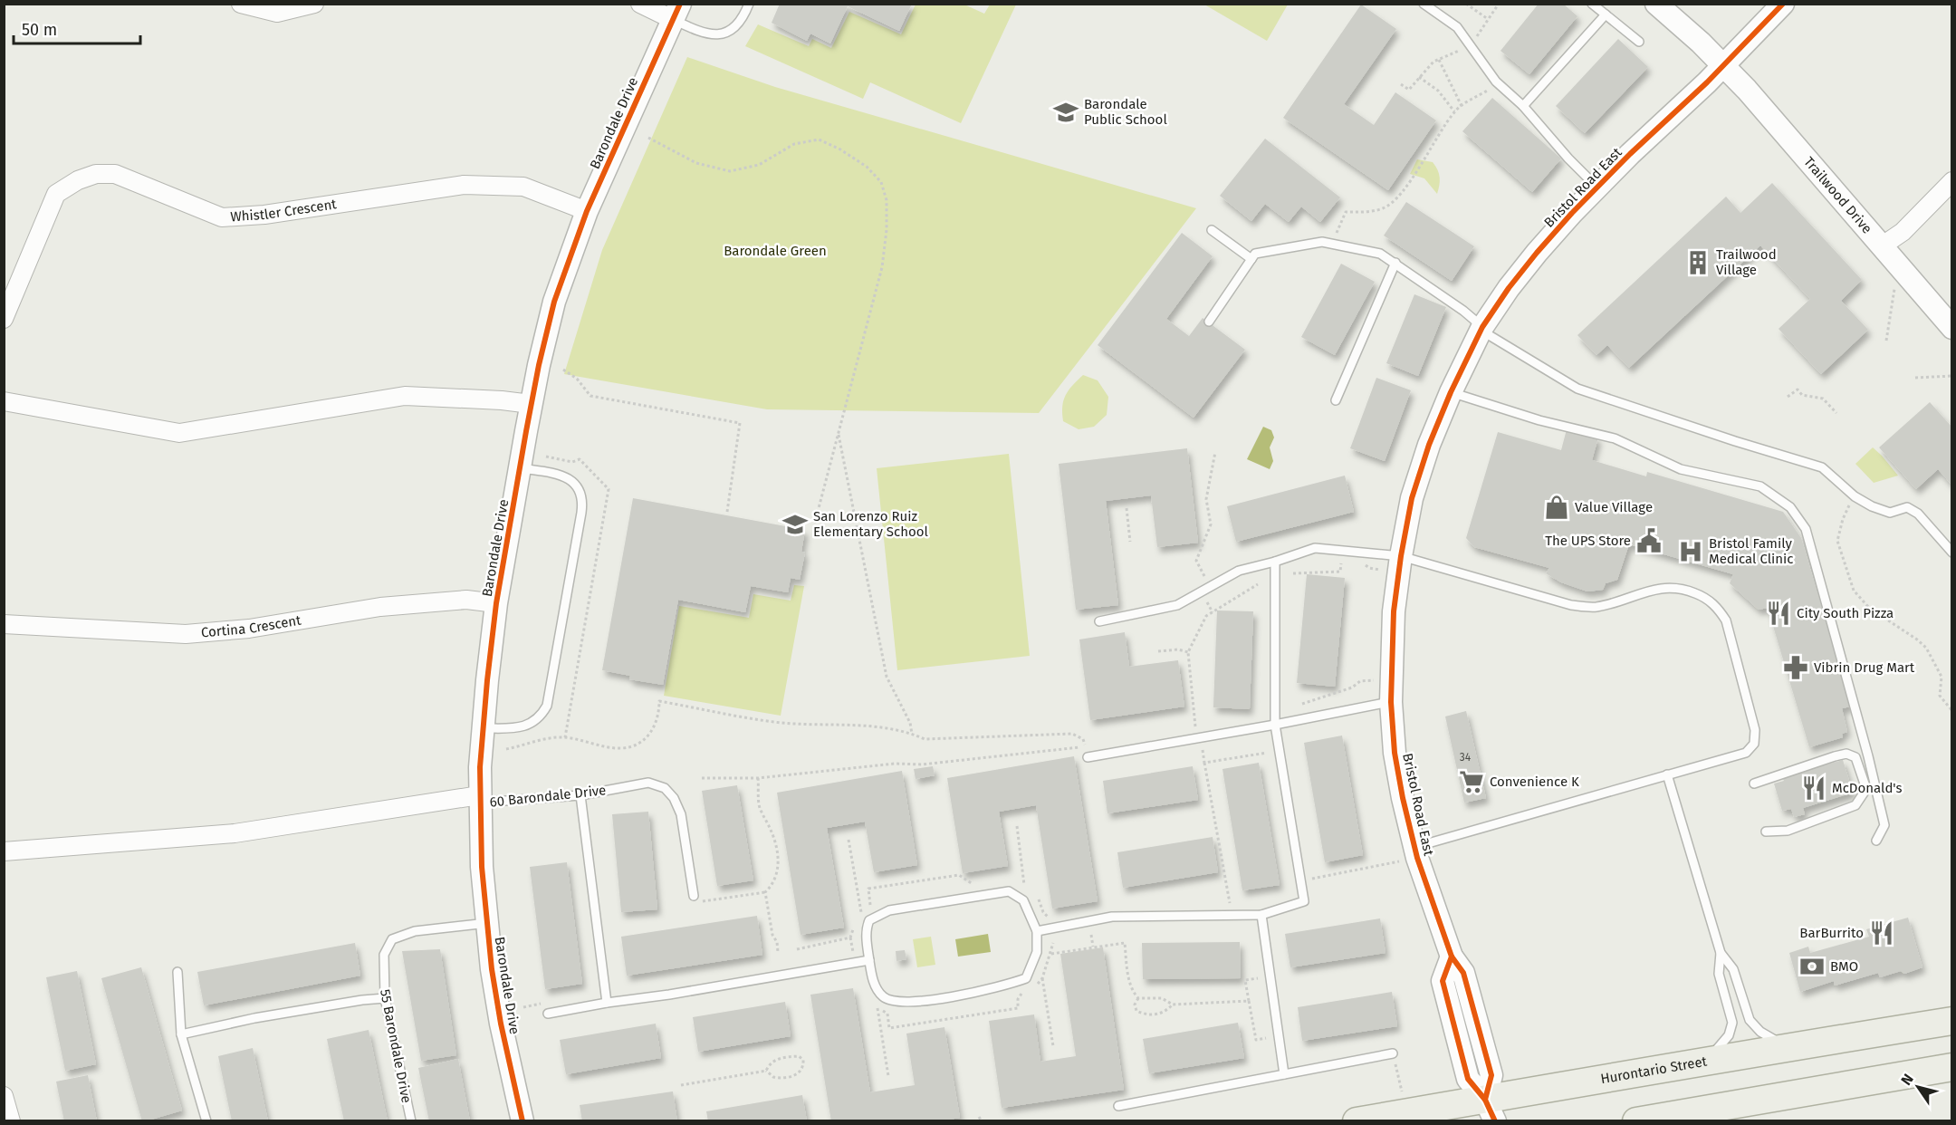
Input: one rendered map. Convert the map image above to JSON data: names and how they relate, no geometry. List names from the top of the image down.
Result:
{
  "streets": {
    "main road": ["Hurontario Street"],
    "street": [
      "Barondale Drive",
      "Bristol Road East",
      "Trailwood Drive",
      "Whistler Crescent",
      "Cortina Crescent"
    ],
    "lane": ["60 Barondale Drive", "55 Barondale Drive"]
  },
  "crossings": [
    ["Barondale Drive", "Whistler Crescent"],
    ["Barondale Drive", "Cortina Crescent"],
    ["Barondale Drive", "60 Barondale Drive"],
    ["Barondale Drive", "55 Barondale Drive"],
    ["Bristol Road East", "Trailwood Drive"],
    ["Bristol Road East", "Hurontario Street"]
  ],
  "parks": ["Barondale Green"],
  "places": {
    "school or university": ["Barondale Public School", "San Lorenzo Ruiz Elementary School"],
    "building": ["Trailwood Village"],
    "shop": ["Value Village"],
    "public building": ["The UPS Store"],
    "hospital": ["Bristol Family Medical Clinic"],
    "restaurant": ["City South Pizza", "McDonald's", "BarBurrito"],
    "pharmacy": ["Vibrin Drug Mart"],
    "supermarket": ["Convenience K"],
    "bank": ["BMO"]
  },
  "house_numbers": ["34"],
  "scale_bar": "50 m",
  "north": "top left"
}
